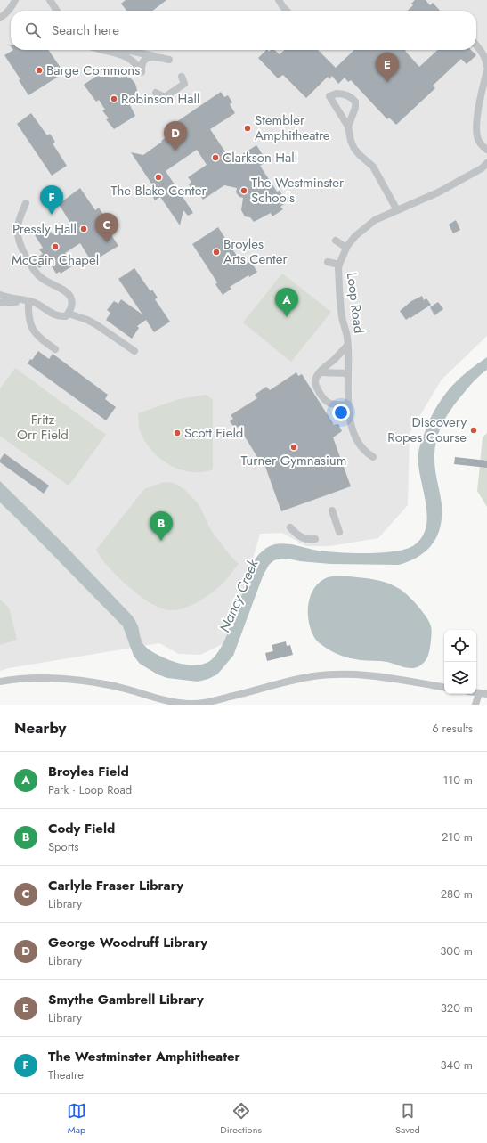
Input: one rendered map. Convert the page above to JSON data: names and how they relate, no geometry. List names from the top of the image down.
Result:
{
  "streets": {
    "street": ["Loop Road"]
  },
  "water": ["Nancy Creek"],
  "parks": ["Fritz Orr Field"],
  "places": [
    "Barge Commons",
    "Robinson Hall",
    "Stembler Amphitheatre",
    "Clarkson Hall",
    "The Blake Center",
    "The Westminster Schools",
    "Pressly Hall",
    "McCain Chapel",
    "Broyles Arts Center",
    "Discovery Ropes Course",
    "Scott Field",
    "Turner Gymnasium"
  ],
  "page": {
    "search": "Search here",
    "pins": [
      "E",
      "D",
      "F",
      "C",
      "A",
      "B"
    ],
    "heading": ["Nearby", "6 results"],
    "list": [
      {
        "mark": "A",
        "name": "Broyles Field",
        "note": "Park · Loop Road",
        "value": "110 m"
      },
      {
        "mark": "B",
        "name": "Cody Field",
        "note": "Sports",
        "value": "210 m"
      },
      {
        "mark": "C",
        "name": "Carlyle Fraser Library",
        "note": "Library",
        "value": "280 m"
      },
      {
        "mark": "D",
        "name": "George Woodruff Library",
        "note": "Library",
        "value": "300 m"
      },
      {
        "mark": "E",
        "name": "Smythe Gambrell Library",
        "note": "Library",
        "value": "320 m"
      },
      {
        "mark": "F",
        "name": "The Westminster Amphitheater",
        "note": "Theatre",
        "value": "340 m"
      }
    ],
    "nav": ["Map", "Directions", "Saved"]
  }
}
